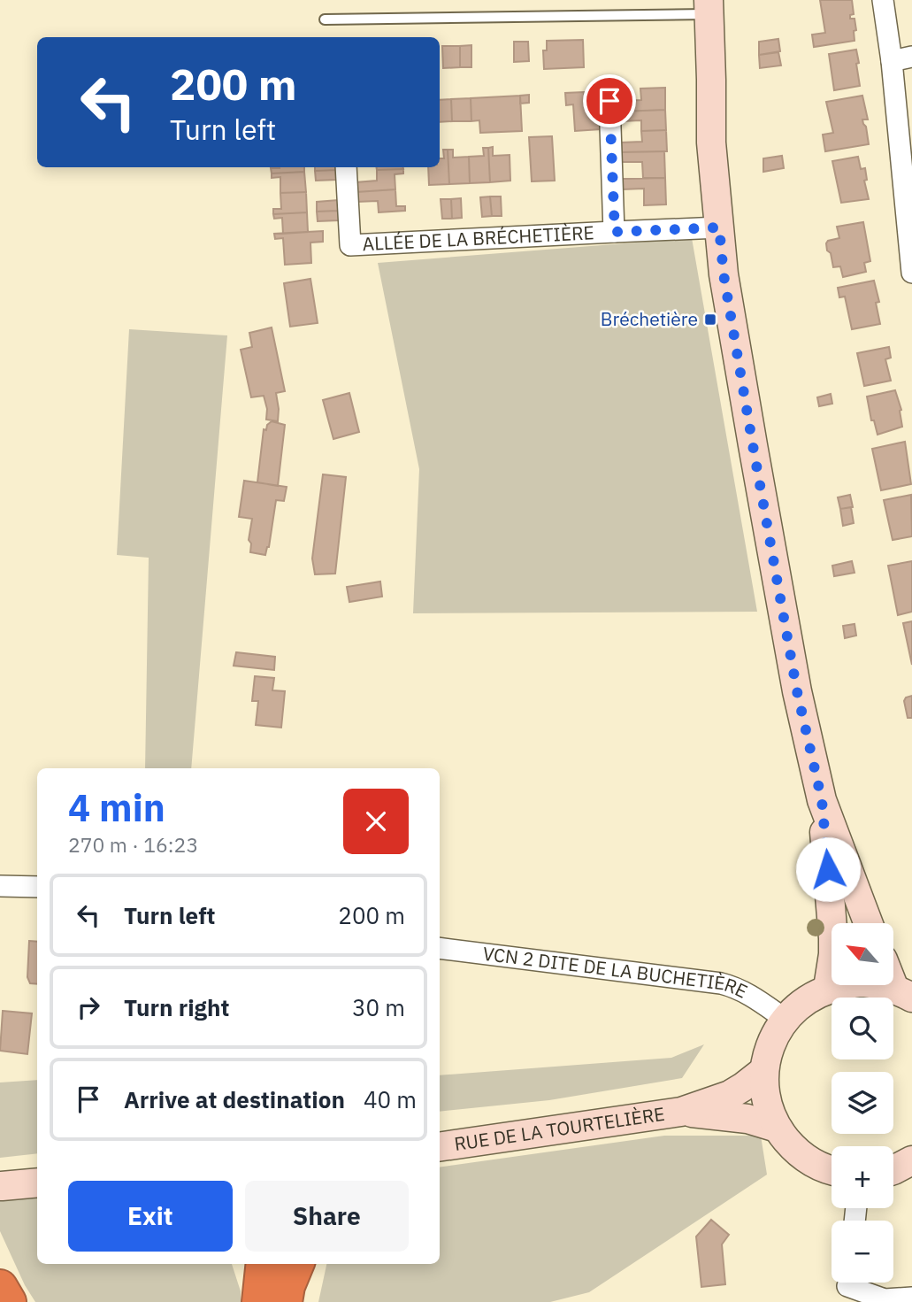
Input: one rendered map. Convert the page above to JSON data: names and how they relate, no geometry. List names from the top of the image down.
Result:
{
  "streets": {
    "main road": ["RUE DE LA TOURTELIÈRE"],
    "street": ["ALLÉE DE LA BRÉCHETIÈRE", "VCN 2 DITE DE LA BUCHETIÈRE"]
  },
  "places": {
    "transit": ["Bréchetière"]
  },
  "north": "top left",
  "page": {
    "turn": ["200 m", "Turn left"],
    "heading": ["4 min", "270 m · 16:23"],
    "list": [
      {
        "name": "Turn left",
        "value": "200 m"
      },
      {
        "name": "Turn right",
        "value": "30 m"
      },
      {
        "name": "Arrive at destination",
        "value": "40 m"
      }
    ],
    "map_buttons": ["+", "−"],
    "buttons": ["Exit", "Share"]
  }
}
